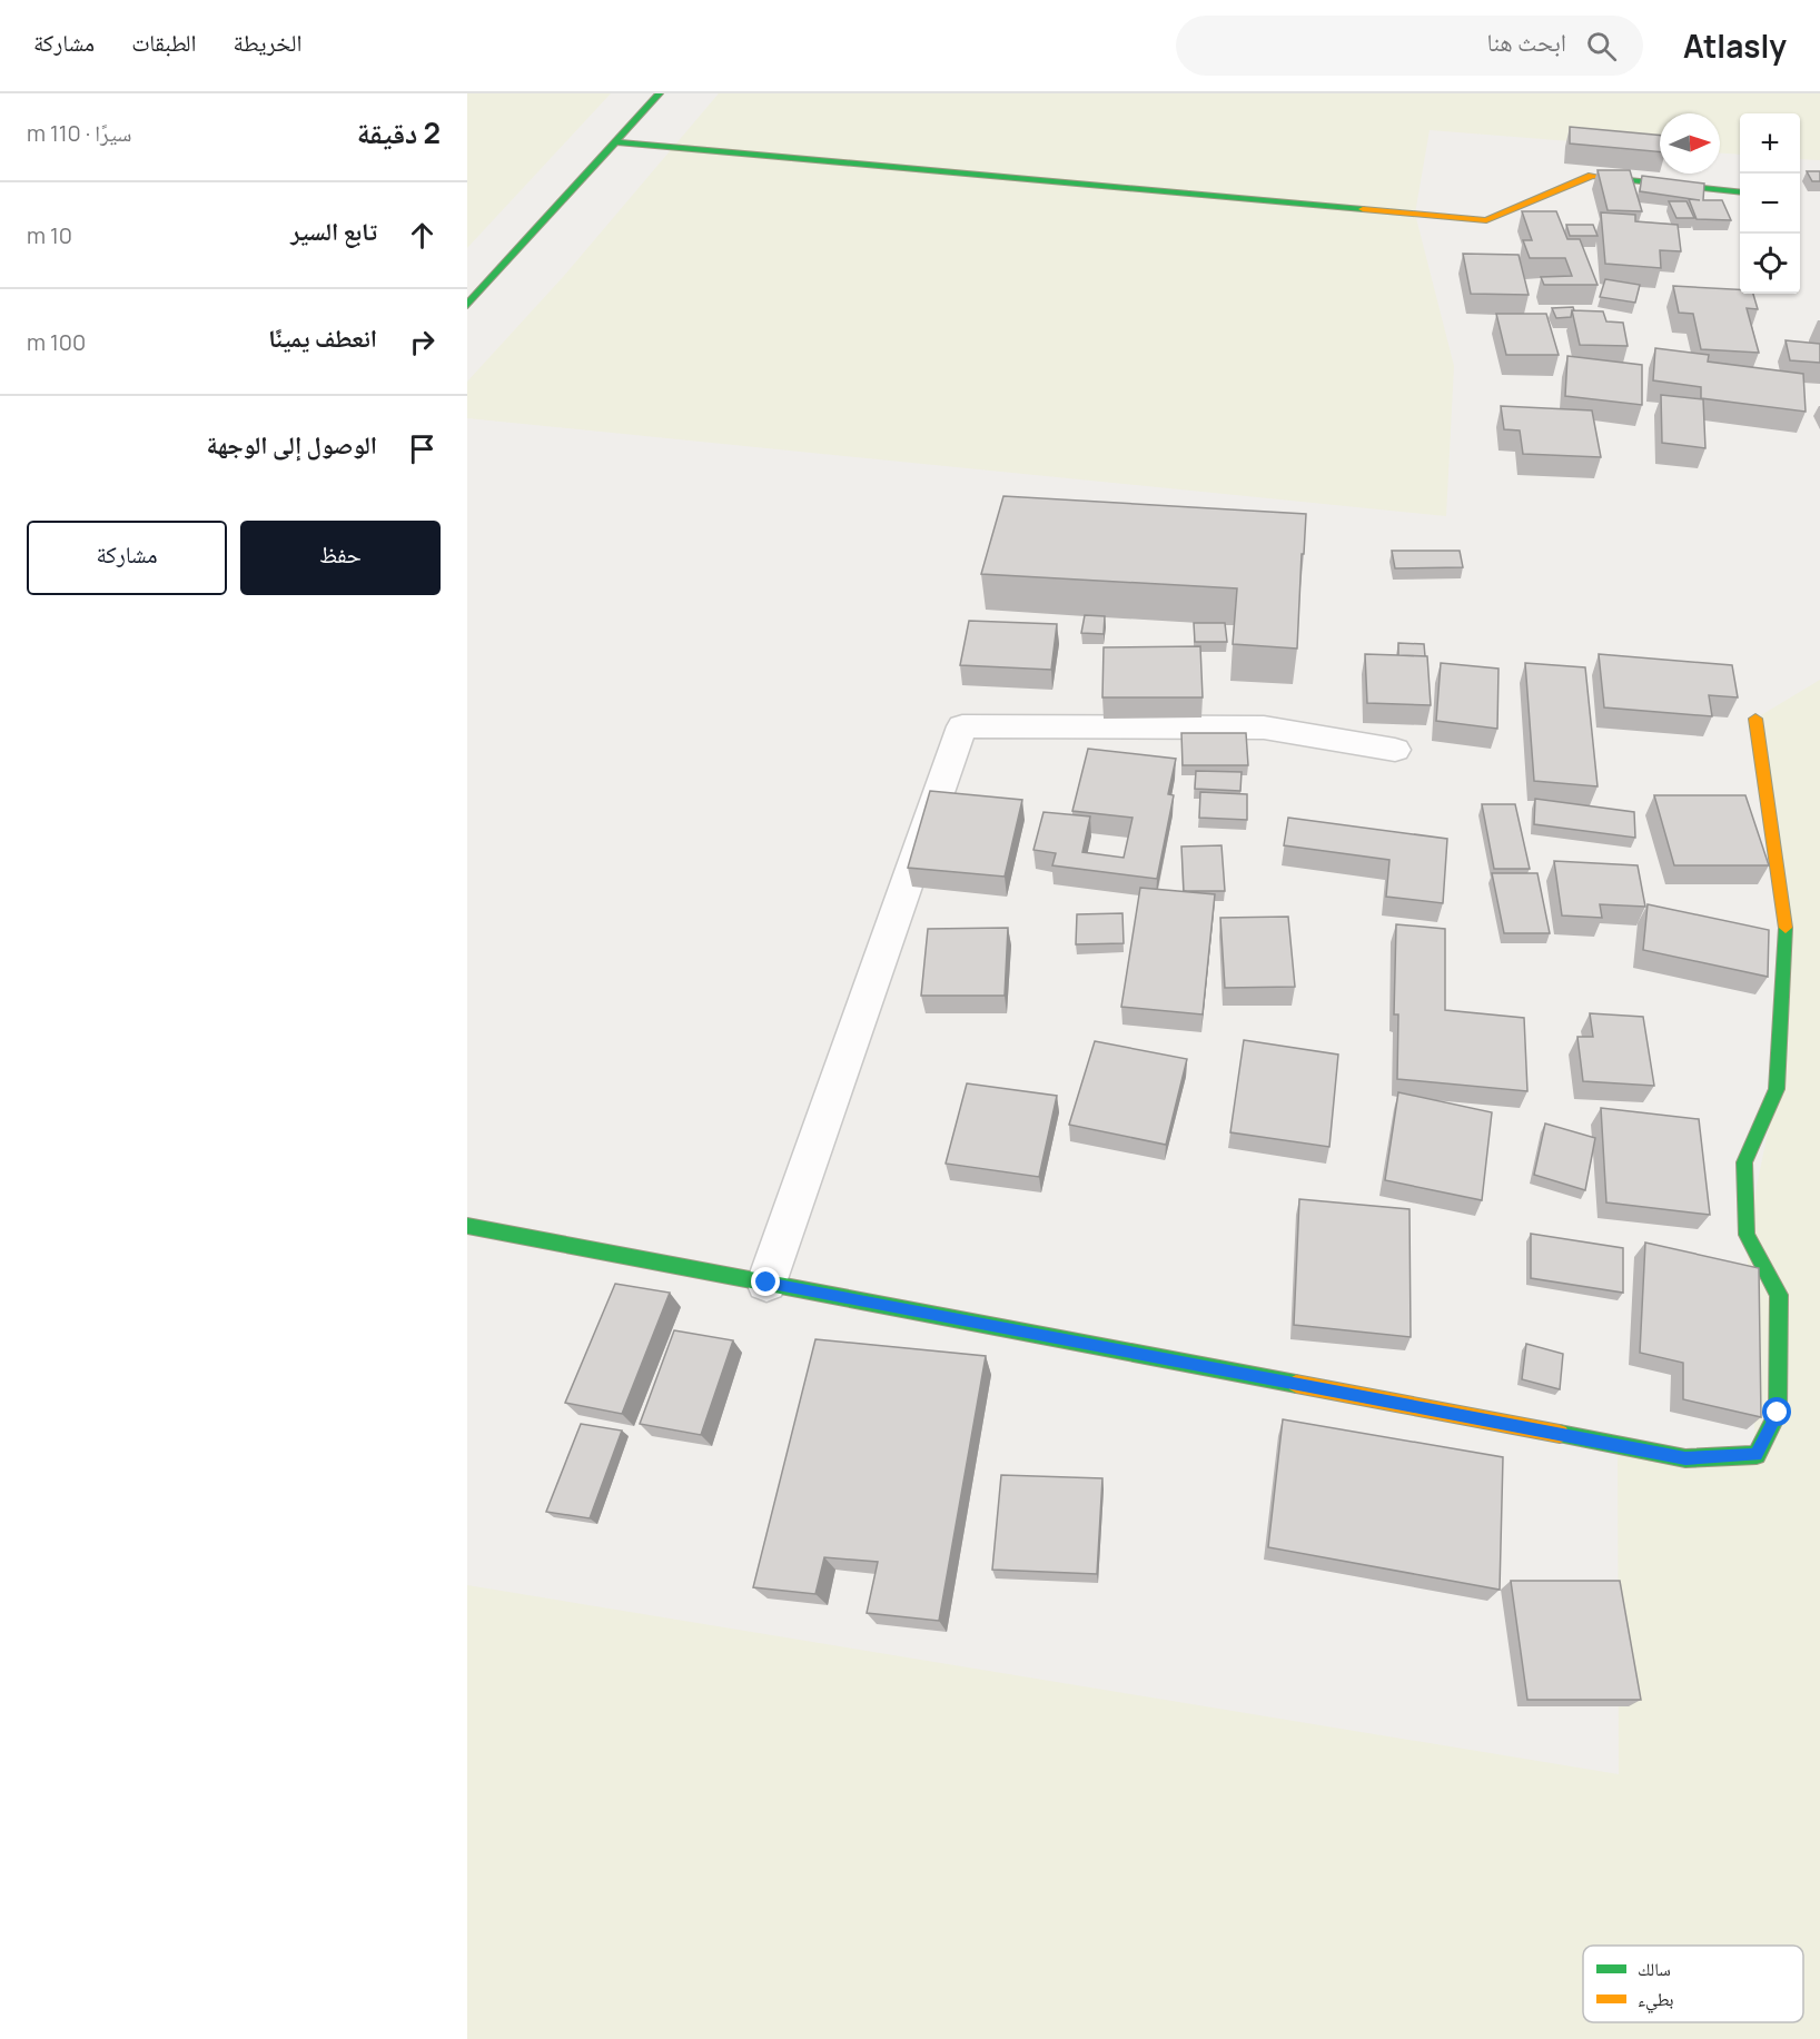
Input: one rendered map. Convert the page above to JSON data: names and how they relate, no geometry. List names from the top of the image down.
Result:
{
  "legend": ["سالك", "بطيء"],
  "north": "right",
  "page": {
    "header": "Atlasly",
    "search": "ابحث هنا",
    "nav": ["الخريطة", "الطبقات", "مشاركة"],
    "heading": ["2 دقيقة", "سيرًا · 110 m"],
    "map_buttons": ["+", "−"],
    "list": [
      ["تابع السير", "10 m"],
      ["انعطف يمينًا", "100 m"],
      "الوصول إلى الوجهة"
    ],
    "buttons": ["حفظ", "مشاركة"]
  }
}
